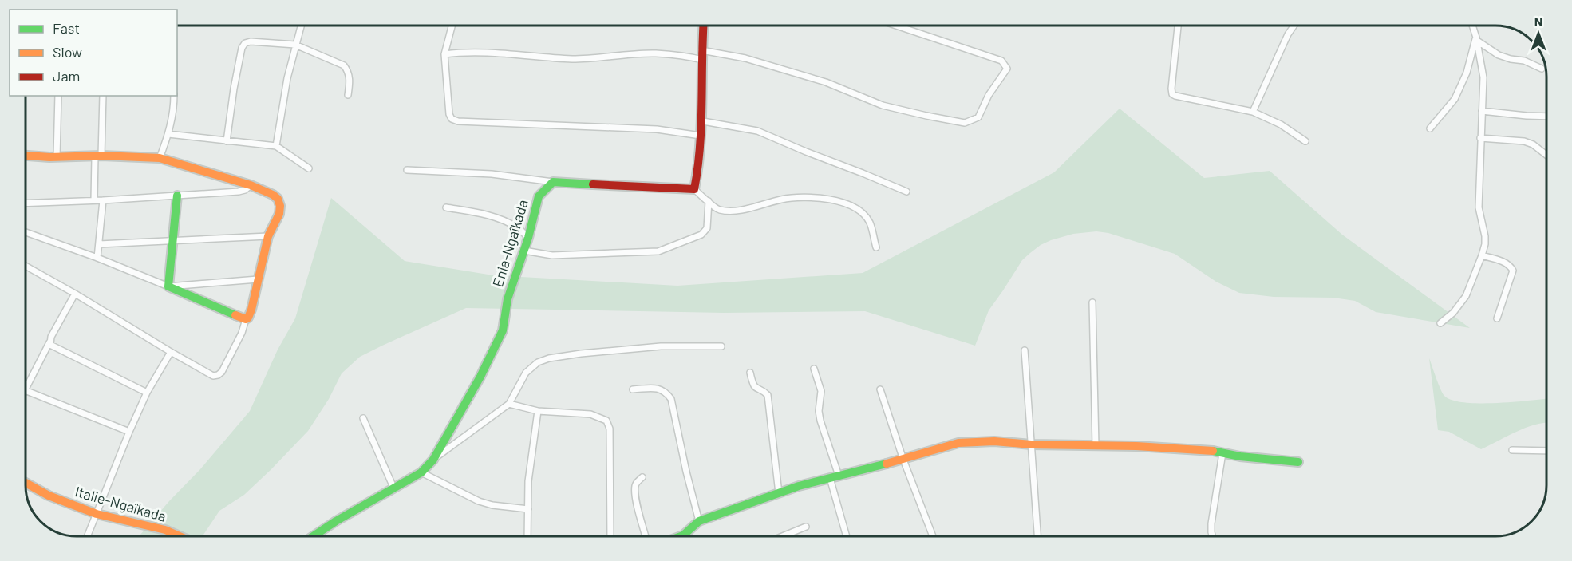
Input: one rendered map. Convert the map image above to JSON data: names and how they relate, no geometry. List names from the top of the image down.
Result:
{
  "streets": {
    "street": ["Enia-Ngaîkada", "Italie-Ngaîkada"]
  },
  "legend": ["Fast", "Slow", "Jam"],
  "north": "top"
}
